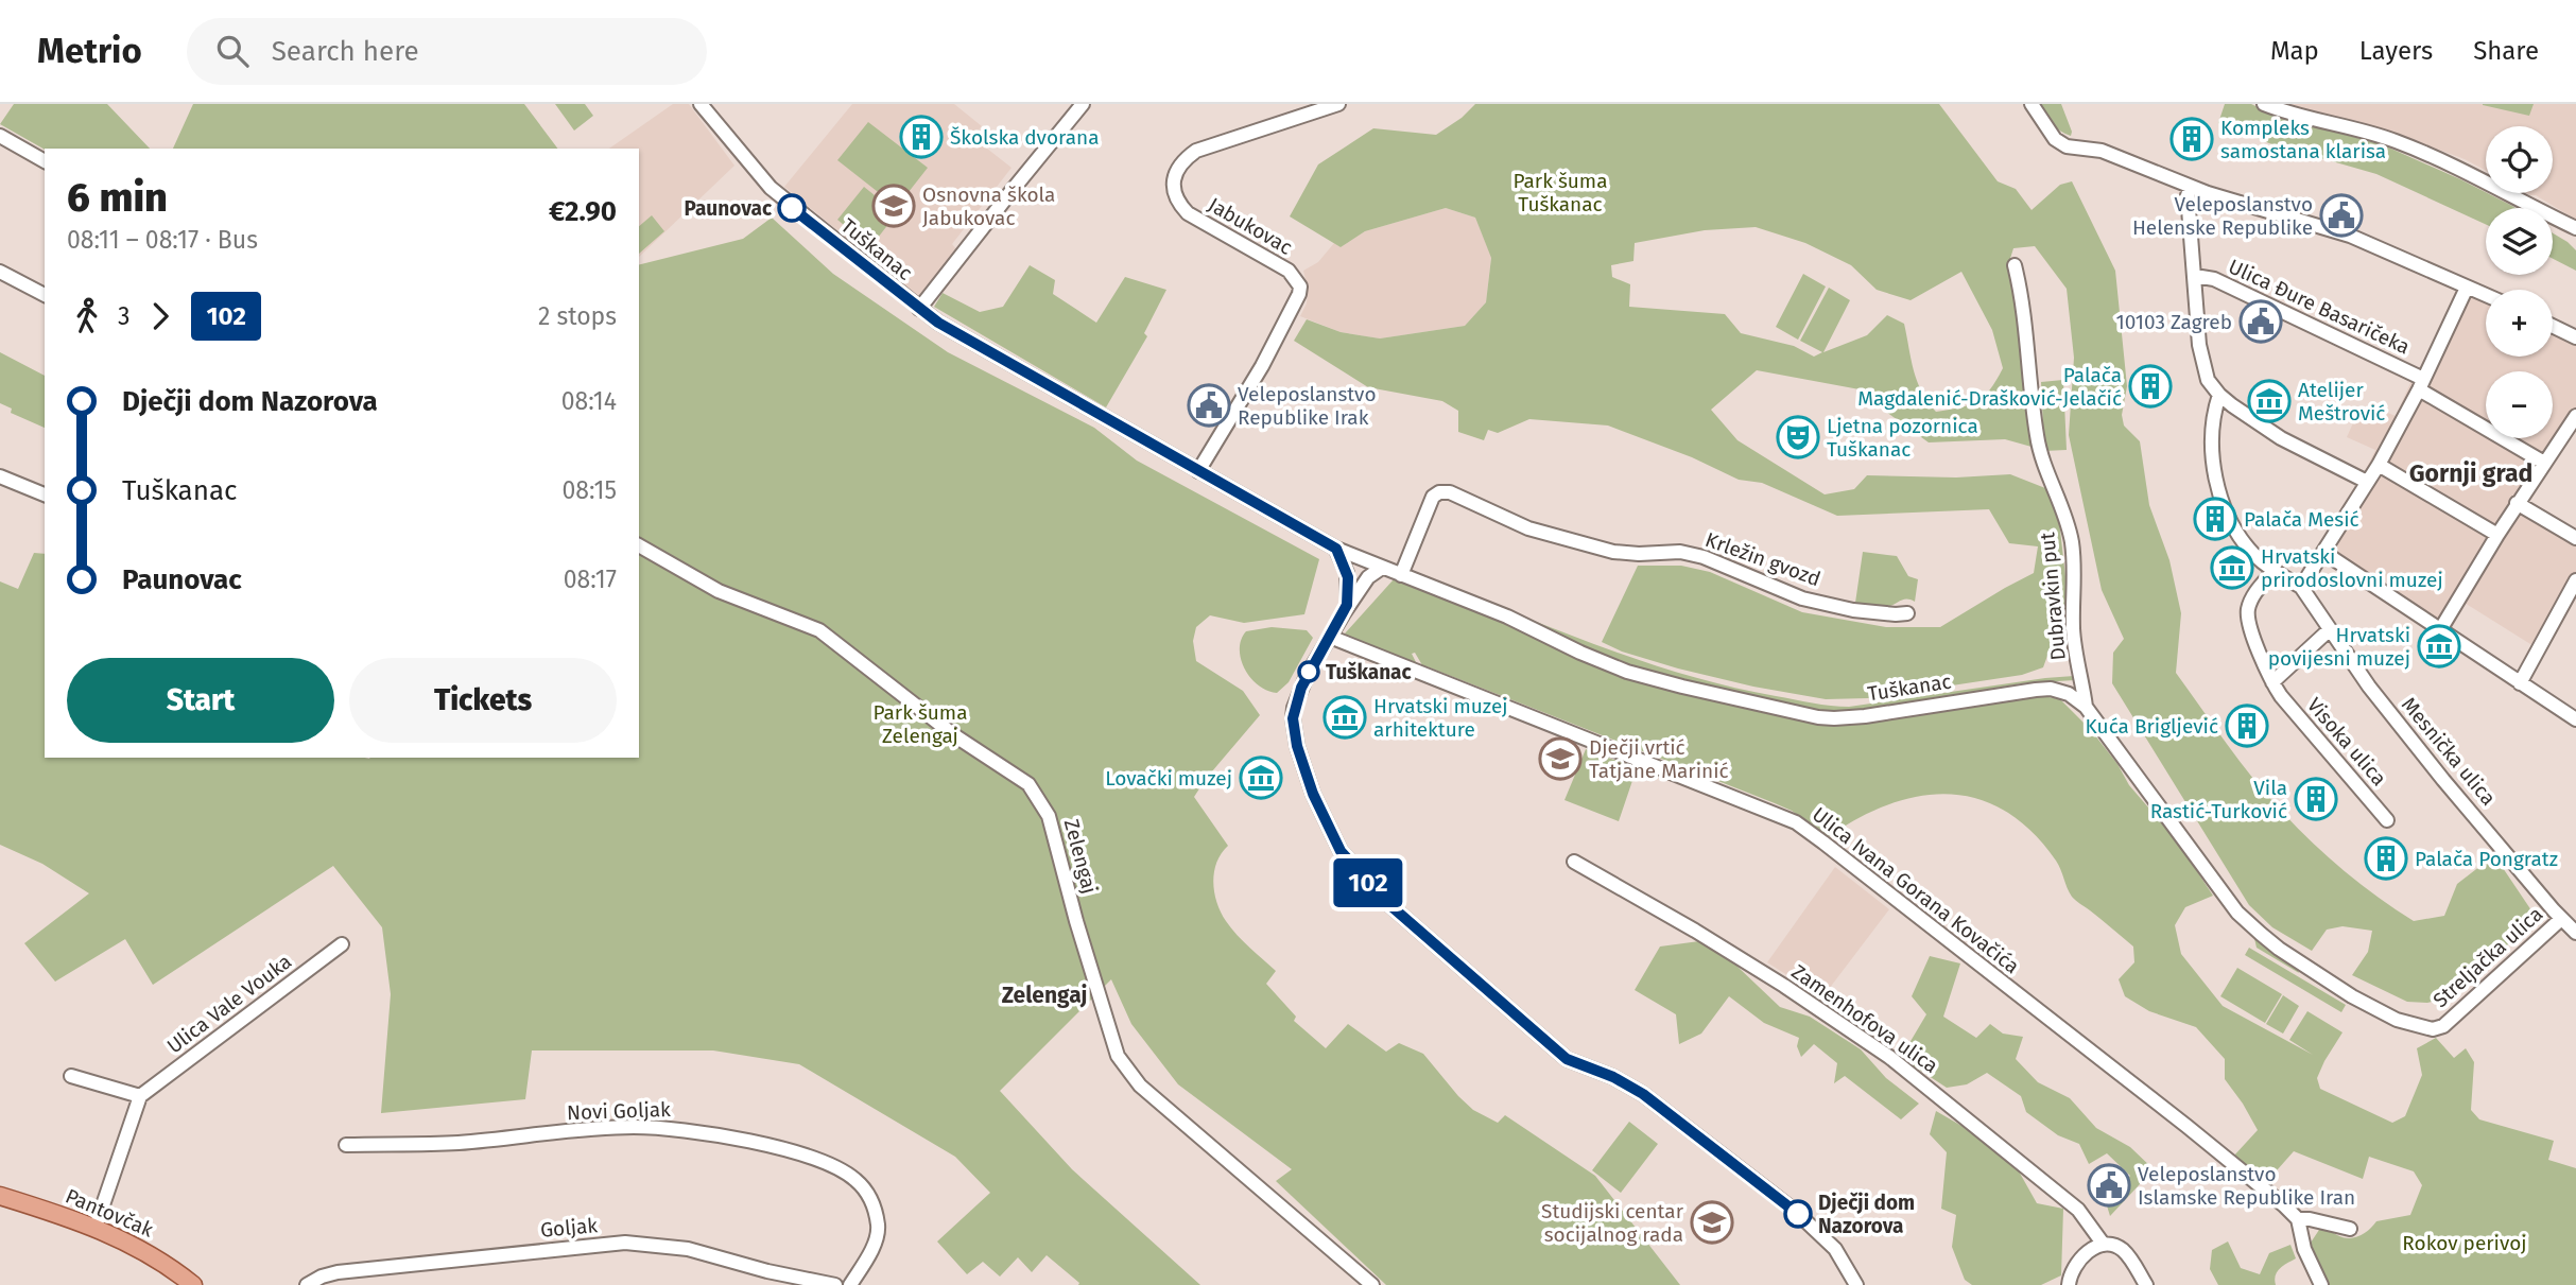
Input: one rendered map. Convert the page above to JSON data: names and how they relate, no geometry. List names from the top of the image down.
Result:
{
  "streets": {
    "main road": ["Pantovčak"],
    "street": [
      "Jabukovac",
      "Tuškanac",
      "Ulica Đure Basaričeka",
      "Krležin gvozd",
      "Dubravkin put",
      "Visoka ulica",
      "Mesnička ulica",
      "Zelengaj",
      "Ulica Ivana Gorana Kovačića",
      "Streljačka ulica",
      "Ulica Vale Vouka",
      "Zamenhofova ulica",
      "Novi Goljak",
      "Goljak"
    ]
  },
  "crossings": [
    ["Jabukovac", "Tuškanac"],
    ["Tuškanac", "Krležin gvozd"],
    ["Tuškanac", "Dubravkin put"],
    ["Tuškanac", "Streljačka ulica"],
    ["Mesnička ulica", "Streljačka ulica"]
  ],
  "districts": ["Gornji grad", "Zelengaj"],
  "parks": ["Park šuma Tuškanac", "Park šuma Zelengaj", "Rokov perivoj"],
  "places": {
    "building": [
      "Školska dvorana",
      "Kompleks samostana klarisa",
      "Palača Magdalenić-Drašković-Jelačić",
      "Palača Mesić",
      "Kuća Brigljević",
      "Vila Rastić-Turković",
      "Palača Pongratz"
    ],
    "school or university": ["Osnovna škola Jabukovac", "Dječji vrtić Tatjane Marinić", "Studijski centar socijalnog rada"],
    "other": ["Paunovac", "Tuškanac", "Dječji dom Nazorova"],
    "public building": [
      "Veleposlanstvo Helenske Republike",
      "10103 Zagreb",
      "Veleposlanstvo Republike Irak",
      "Veleposlanstvo Islamske Republike Iran"
    ],
    "museum": [
      "Atelijer Meštrović",
      "Hrvatski prirodoslovni muzej",
      "Hrvatski povijesni muzej",
      "Hrvatski muzej arhitekture",
      "Lovački muzej"
    ],
    "theatre": ["Ljetna pozornica Tuškanac"]
  },
  "lines": ["bus line 102"],
  "page": {
    "header": "Metrio",
    "search": "Search here",
    "nav": ["Map", "Layers", "Share"],
    "on_map": "102",
    "map_buttons": ["+", "−"],
    "heading": ["6 min", "08:11 – 08:17 · Bus", "€2.90"],
    "legs": ["3", "102", "2 stops"],
    "list": [
      {
        "name": "Dječji dom Nazorova",
        "value": "08:14"
      },
      {
        "name": "Tuškanac",
        "value": "08:15"
      },
      {
        "name": "Paunovac",
        "value": "08:17"
      }
    ],
    "buttons": ["Start", "Tickets"]
  }
}
